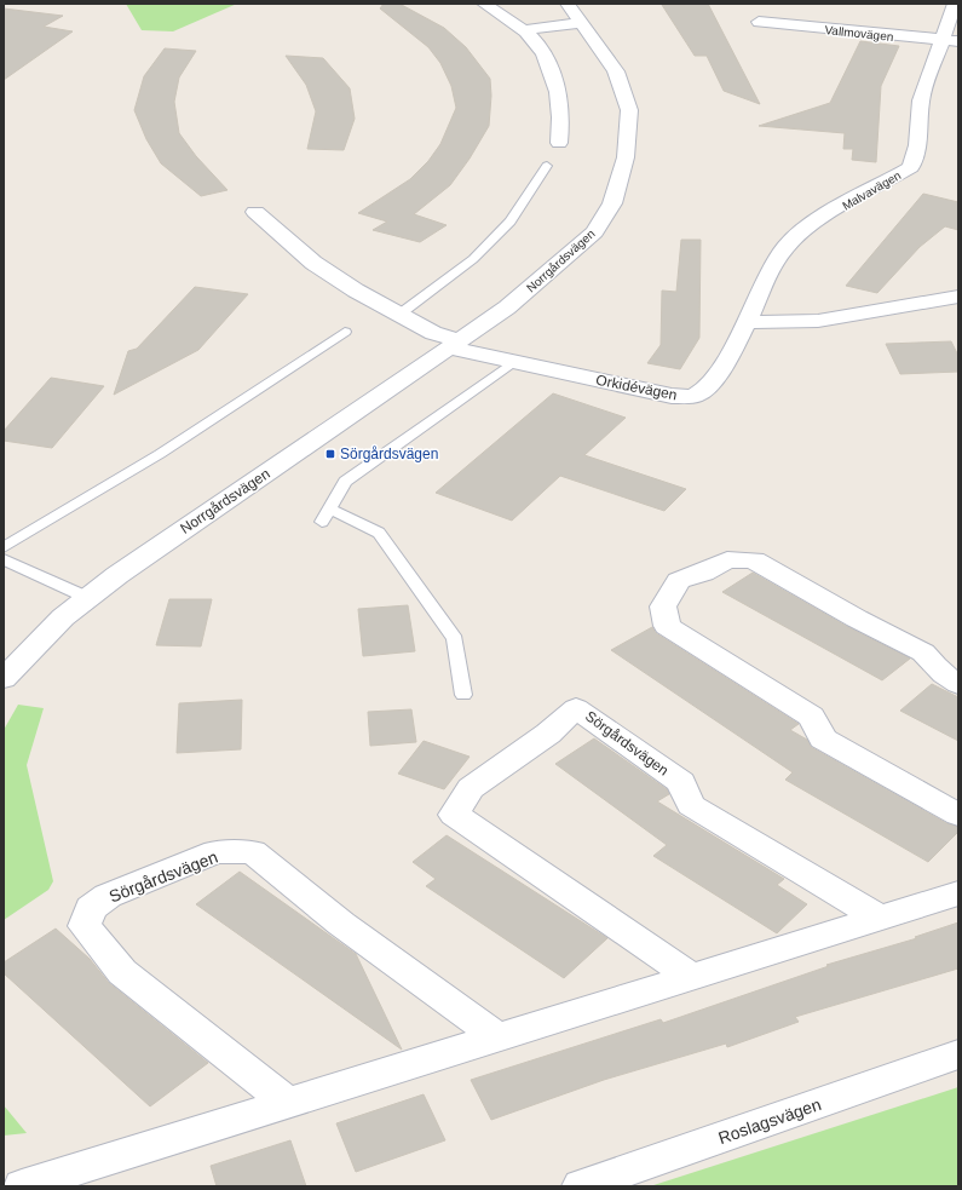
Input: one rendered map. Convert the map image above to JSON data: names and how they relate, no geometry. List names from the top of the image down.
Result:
{
  "streets": {
    "street": [
      "Vallmovägen",
      "Malvavägen",
      "Norrgårdsvägen",
      "Orkidévägen",
      "Sörgårdsvägen",
      "Roslagsvägen"
    ]
  },
  "crossings": [
    ["Vallmovägen", "Malvavägen"],
    ["Malvavägen", "Orkidévägen"],
    ["Norrgårdsvägen", "Orkidévägen"]
  ],
  "places": {
    "transit": ["Sörgårdsvägen"]
  }
}
